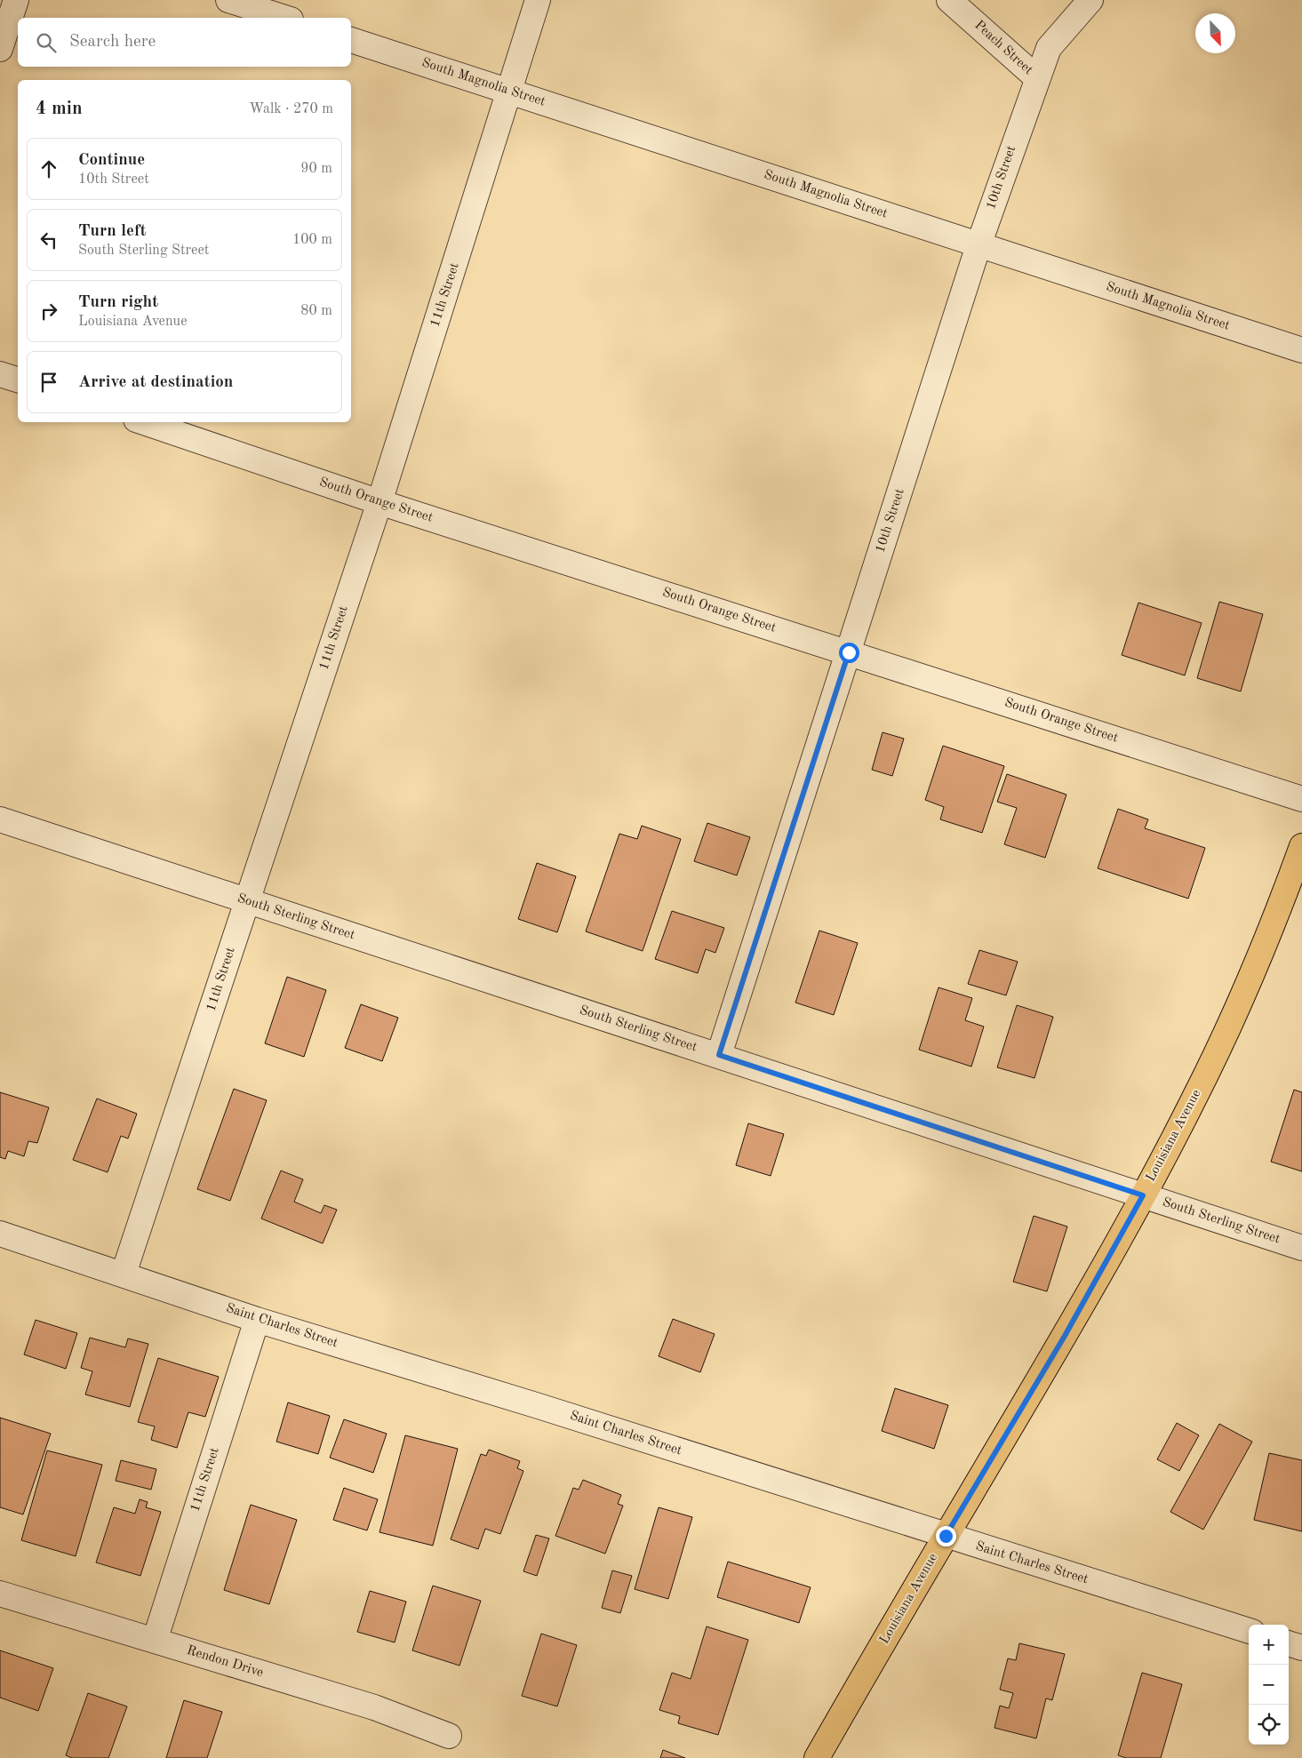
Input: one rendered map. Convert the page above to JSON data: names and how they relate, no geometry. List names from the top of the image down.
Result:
{
  "streets": {
    "main road": ["Louisiana Avenue"],
    "street": [
      "Peach Street",
      "South Magnolia Street",
      "10th Street",
      "11th Street",
      "South Orange Street",
      "South Sterling Street",
      "Saint Charles Street",
      "Rendon Drive"
    ]
  },
  "crossings": [
    ["Peach Street", "10th Street"],
    ["South Magnolia Street", "10th Street"],
    ["South Magnolia Street", "11th Street"],
    ["10th Street", "South Orange Street"],
    ["10th Street", "South Sterling Street"],
    ["11th Street", "South Orange Street"],
    ["11th Street", "South Sterling Street"],
    ["11th Street", "Saint Charles Street"],
    ["11th Street", "Rendon Drive"],
    ["South Sterling Street", "Louisiana Avenue"],
    ["Louisiana Avenue", "Saint Charles Street"]
  ],
  "north": "bottom right",
  "page": {
    "search": "Search here",
    "heading": ["4 min", "Walk · 270 m"],
    "list": [
      ["Continue", "10th Street", "90 m"],
      ["Turn left", "South Sterling Street", "100 m"],
      ["Turn right", "Louisiana Avenue", "80 m"],
      "Arrive at destination"
    ],
    "map_buttons": ["+", "−"]
  }
}
